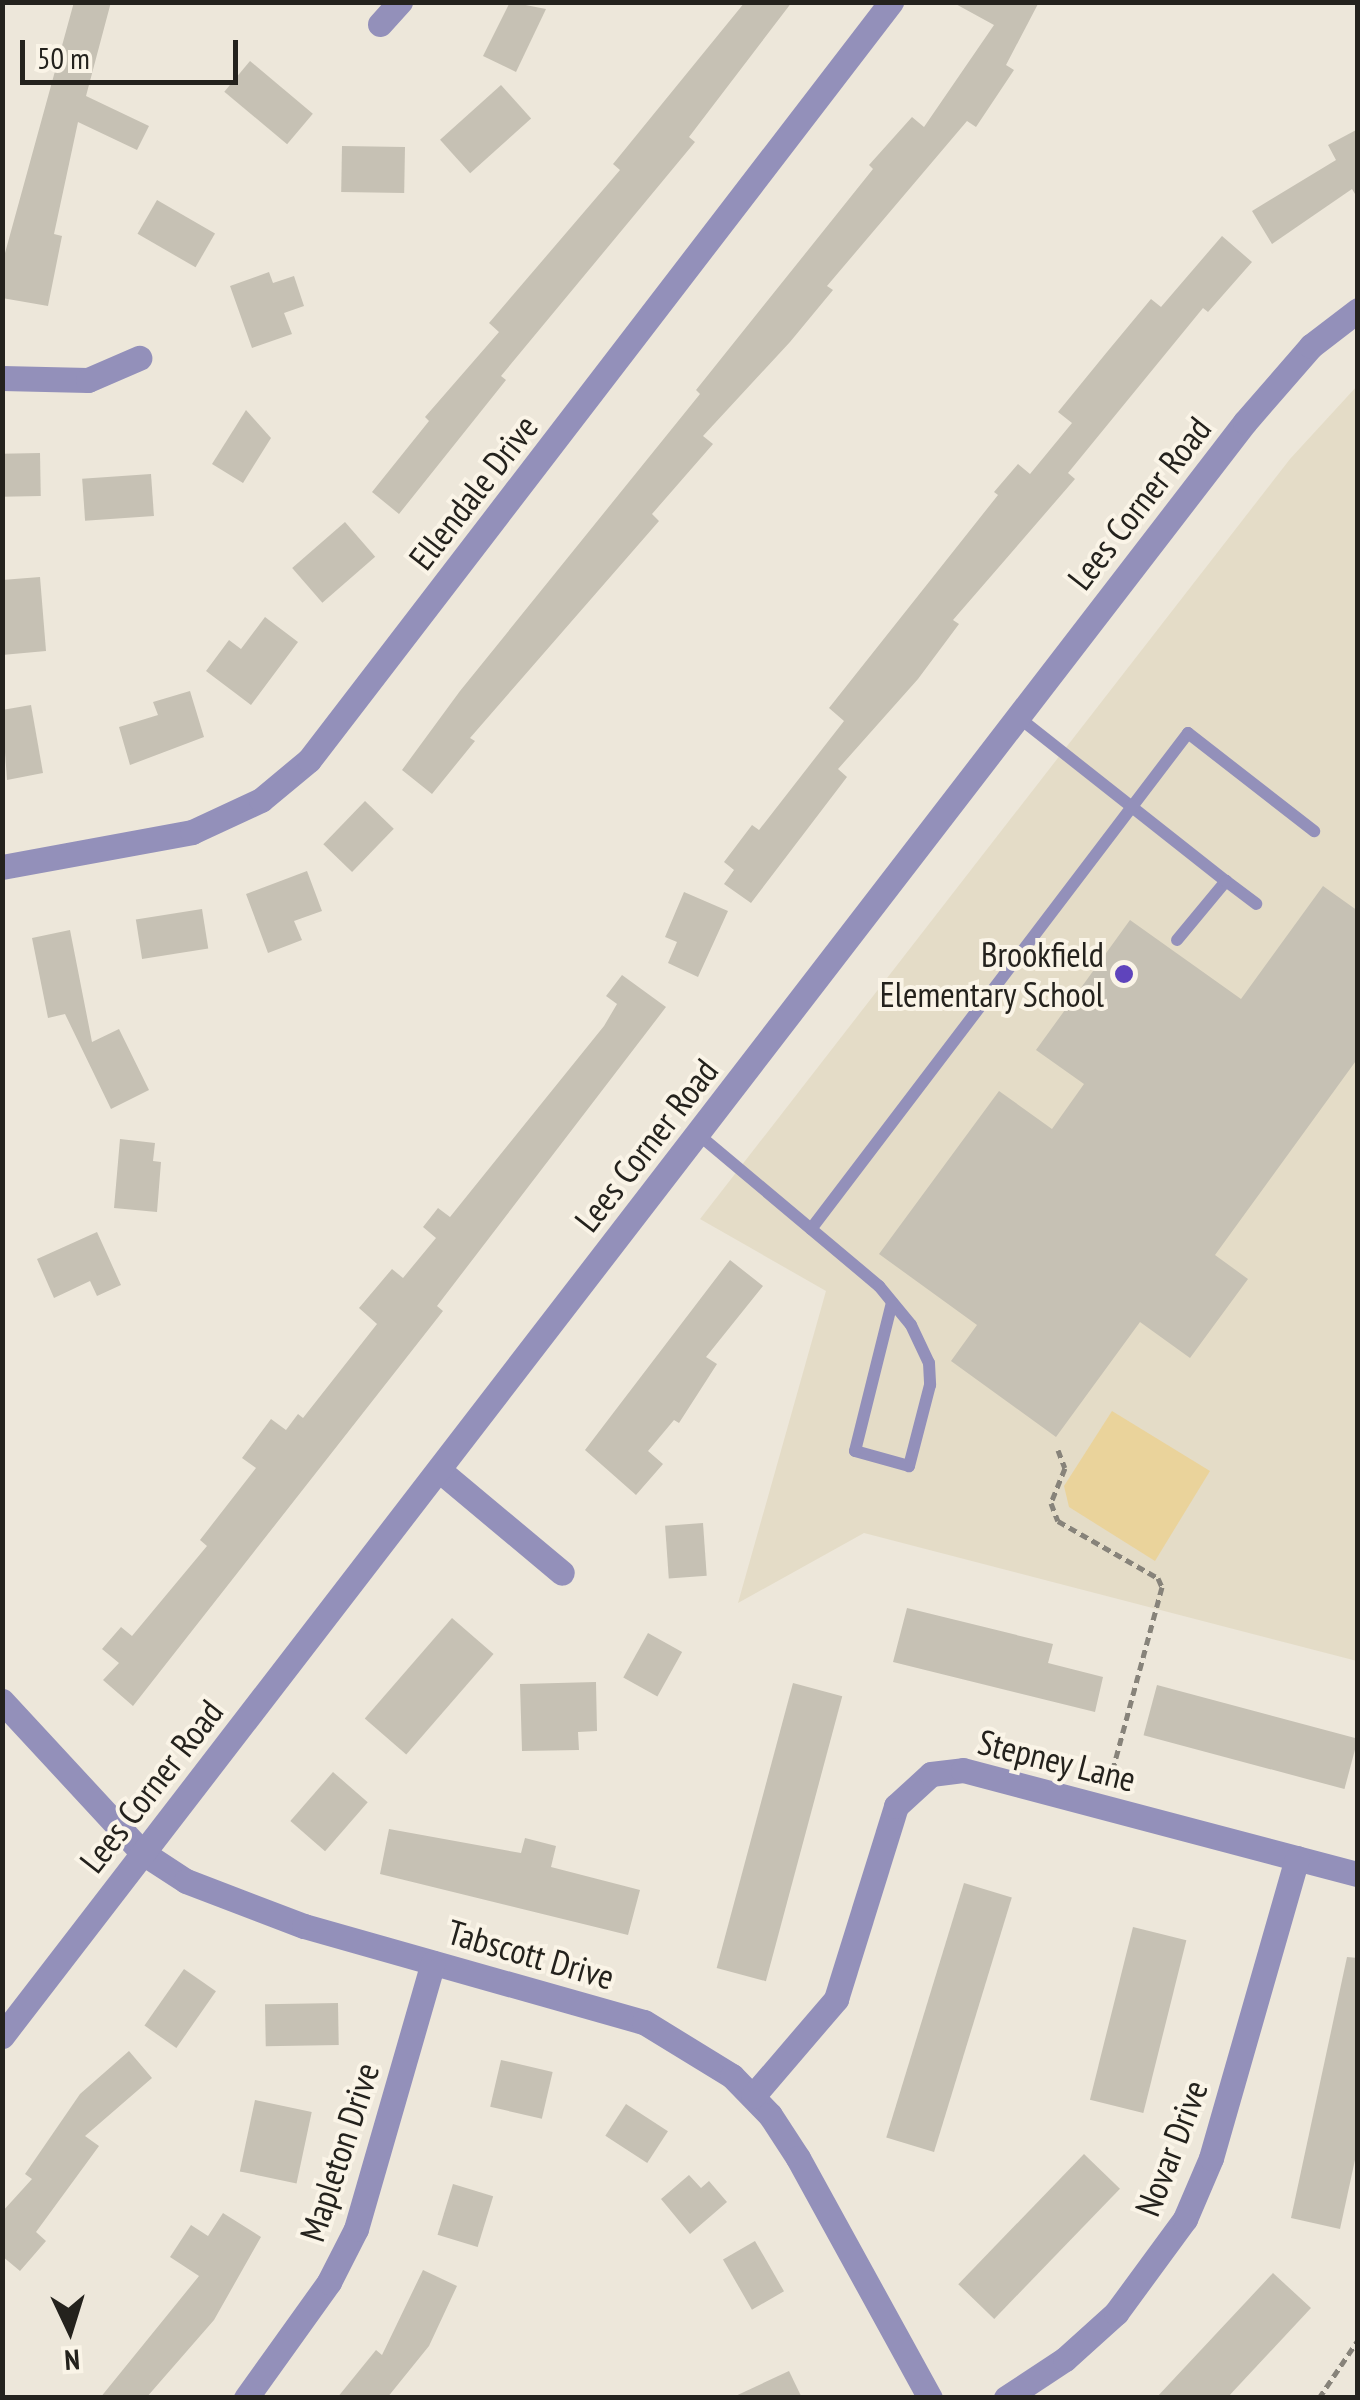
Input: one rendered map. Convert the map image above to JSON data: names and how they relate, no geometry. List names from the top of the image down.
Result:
{
  "streets": {
    "street": [
      "Ellendale Drive",
      "Lees Corner Road",
      "Stepney Lane",
      "Tabscott Drive",
      "Novar Drive",
      "Mapleton Drive"
    ]
  },
  "crossings": [
    ["Lees Corner Road", "Tabscott Drive"],
    ["Stepney Lane", "Tabscott Drive"],
    ["Stepney Lane", "Novar Drive"],
    ["Tabscott Drive", "Mapleton Drive"]
  ],
  "places": ["Brookfield Elementary School"],
  "scale_bar": "50 m",
  "north": "bottom"
}
